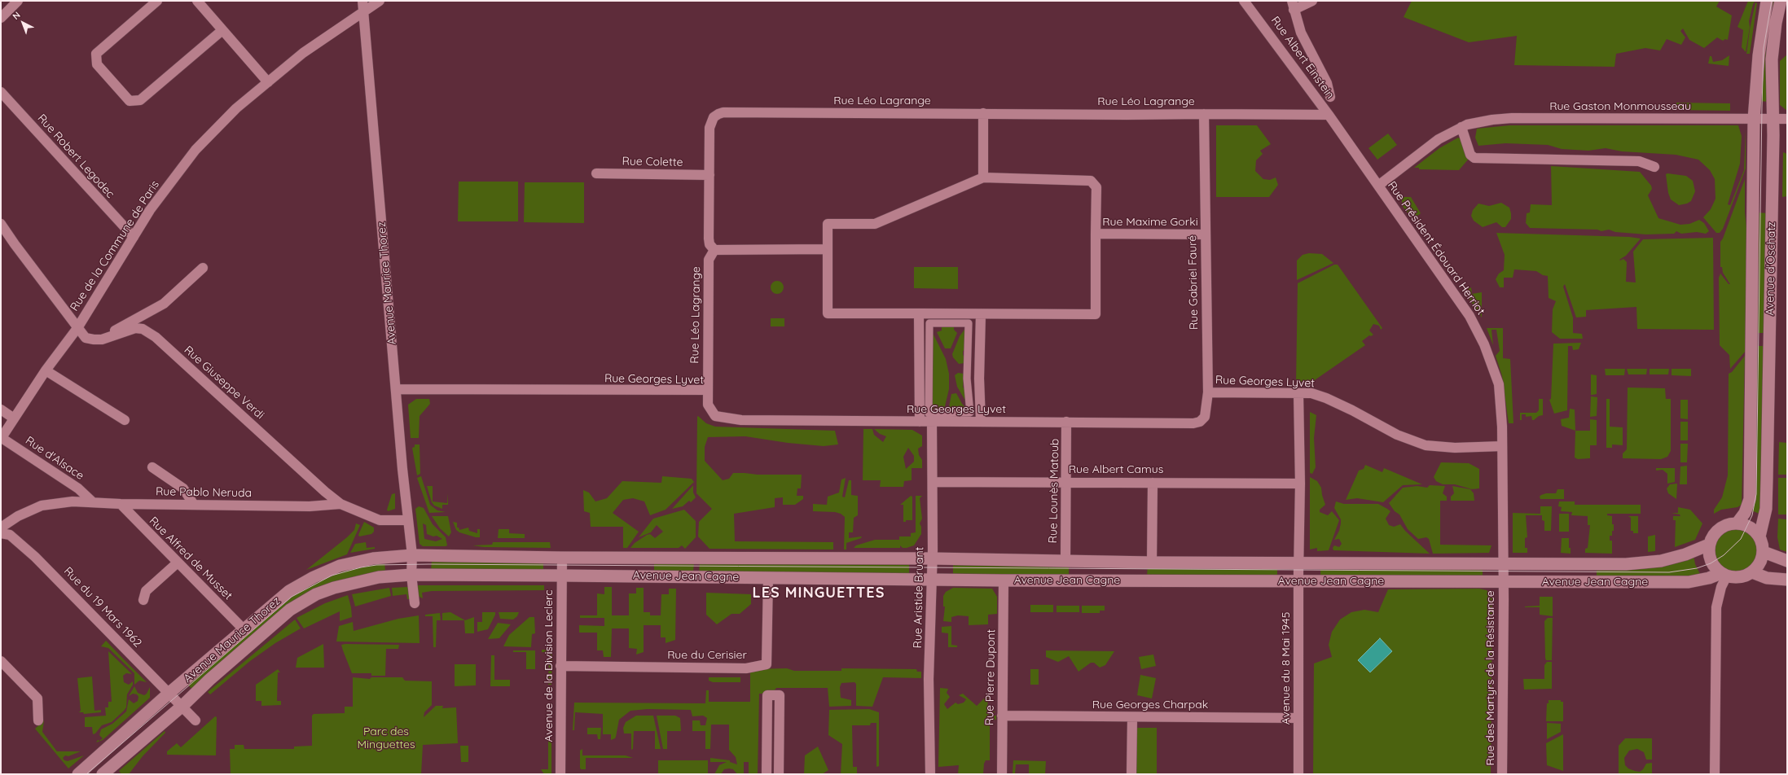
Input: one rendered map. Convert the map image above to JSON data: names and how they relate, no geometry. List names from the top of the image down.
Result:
{
  "streets": {
    "street": [
      "Rue Albert Einstein",
      "Rue Léo Lagrange",
      "Rue Gaston Monmousseau",
      "Rue Robert Legodec",
      "Rue Colette",
      "Rue Maxime Gorki",
      "Rue de la Commune de Paris",
      "Rue Président Édouard Herriot",
      "Avenue d'Oschatz",
      "Rue Gabriel Fauré",
      "Avenue Maurice Thorez",
      "Rue Georges Lyvet",
      "Rue Giuseppe Verdi",
      "Rue d'Alsace",
      "Rue Albert Camus",
      "Rue Lounès Matoub",
      "Rue Pablo Neruda",
      "Rue Alfred de Musset",
      "Avenue Jean Cagne",
      "Rue Aristide Bruant",
      "Rue du 19 Mars 1962",
      "Rue du Cerisier",
      "Avenue de la Division Leclerc",
      "Avenue du 8 Mai 1945",
      "Rue Pierre Dupont",
      "Rue des Martyrs de la Résistance",
      "Rue Georges Charpak"
    ]
  },
  "crossings": [
    ["Rue Albert Einstein", "Rue Léo Lagrange"],
    ["Rue Albert Einstein", "Rue Président Édouard Herriot"],
    ["Rue Léo Lagrange", "Rue Colette"],
    ["Rue Léo Lagrange", "Rue Président Édouard Herriot"],
    ["Rue Léo Lagrange", "Rue Gabriel Fauré"],
    ["Rue Léo Lagrange", "Rue Georges Lyvet"],
    ["Rue Gaston Monmousseau", "Rue Président Édouard Herriot"],
    ["Rue Gaston Monmousseau", "Avenue d'Oschatz"],
    ["Rue Robert Legodec", "Rue de la Commune de Paris"],
    ["Rue Maxime Gorki", "Rue Gabriel Fauré"],
    ["Rue de la Commune de Paris", "Avenue Maurice Thorez"],
    ["Rue de la Commune de Paris", "Rue Giuseppe Verdi"],
    ["Rue de la Commune de Paris", "Rue d'Alsace"],
    ["Rue Président Édouard Herriot", "Rue Georges Lyvet"],
    ["Rue Président Édouard Herriot", "Avenue Jean Cagne"],
    ["Rue Président Édouard Herriot", "Rue des Martyrs de la Résistance"],
    ["Avenue d'Oschatz", "Avenue Jean Cagne"],
    ["Rue Gabriel Fauré", "Rue Georges Lyvet"],
    ["Avenue Maurice Thorez", "Rue Georges Lyvet"],
    ["Avenue Maurice Thorez", "Rue Pablo Neruda"],
    ["Avenue Maurice Thorez", "Rue Alfred de Musset"],
    ["Avenue Maurice Thorez", "Avenue Jean Cagne"],
    ["Avenue Maurice Thorez", "Rue du 19 Mars 1962"],
    ["Rue Georges Lyvet", "Rue Lounès Matoub"],
    ["Rue Georges Lyvet", "Rue Aristide Bruant"],
    ["Rue Georges Lyvet", "Avenue du 8 Mai 1945"],
    ["Rue Giuseppe Verdi", "Rue Pablo Neruda"],
    ["Rue d'Alsace", "Rue Pablo Neruda"],
    ["Rue Albert Camus", "Rue Lounès Matoub"],
    ["Rue Albert Camus", "Rue Aristide Bruant"],
    ["Rue Albert Camus", "Avenue du 8 Mai 1945"],
    ["Rue Lounès Matoub", "Avenue Jean Cagne"],
    ["Rue Pablo Neruda", "Rue Alfred de Musset"],
    ["Avenue Jean Cagne", "Rue Aristide Bruant"],
    ["Avenue Jean Cagne", "Rue du Cerisier"],
    ["Avenue Jean Cagne", "Avenue de la Division Leclerc"],
    ["Avenue Jean Cagne", "Avenue du 8 Mai 1945"],
    ["Avenue Jean Cagne", "Rue Pierre Dupont"],
    ["Avenue Jean Cagne", "Rue des Martyrs de la Résistance"],
    ["Rue du Cerisier", "Avenue de la Division Leclerc"],
    ["Avenue du 8 Mai 1945", "Rue Georges Charpak"],
    ["Rue Pierre Dupont", "Rue Georges Charpak"]
  ],
  "districts": ["LES MINGUETTES"],
  "parks": ["Parc des Minguettes"],
  "north": "top left"
}
